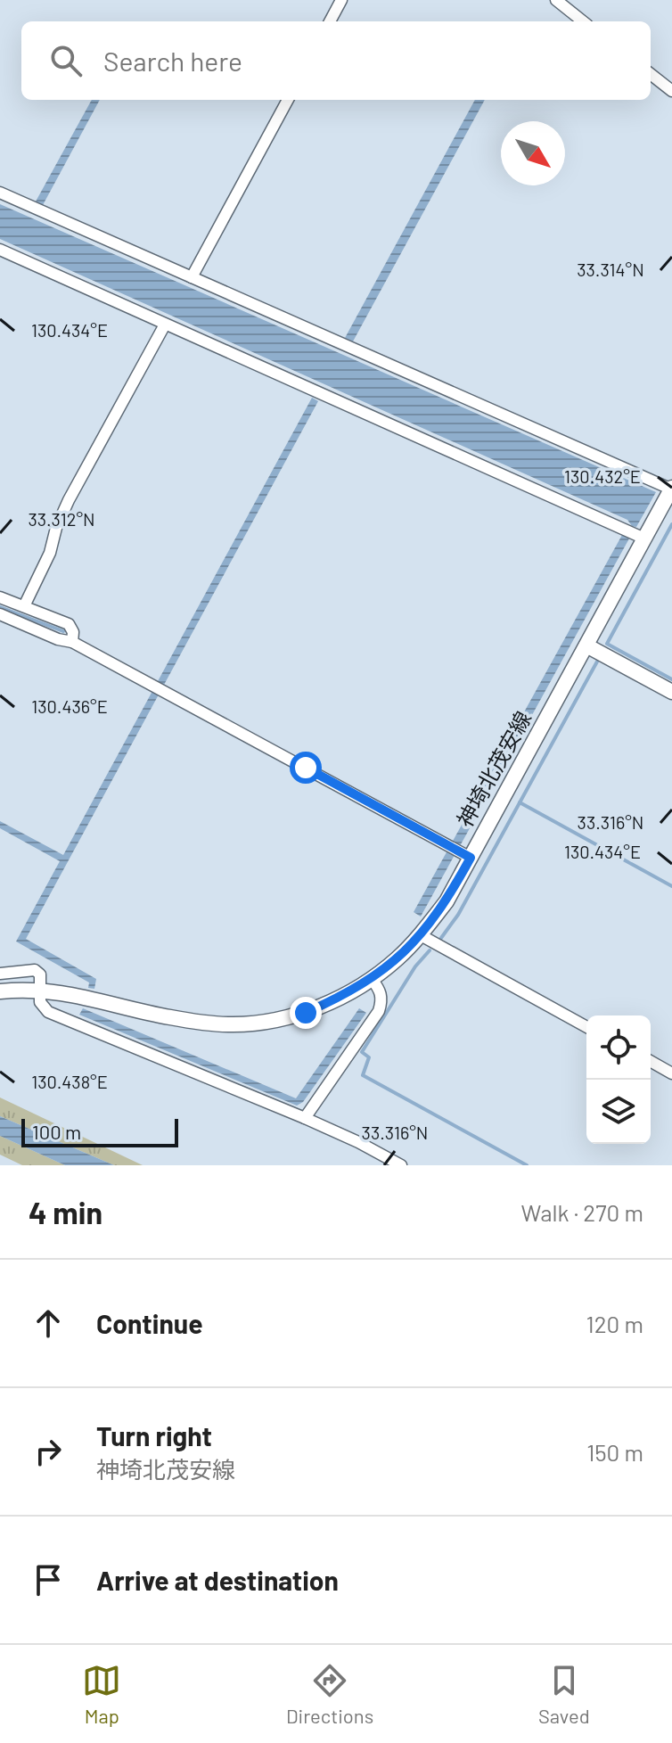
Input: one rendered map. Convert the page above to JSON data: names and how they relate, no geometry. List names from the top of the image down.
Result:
{
  "streets": {
    "main road": ["神埼北茂安線"]
  },
  "scale_bar": "100 m",
  "north": "bottom right",
  "page": {
    "search": "Search here",
    "scale": "100 m",
    "heading": ["4 min", "Walk · 270 m"],
    "list": [
      ["Continue", "120 m"],
      ["Turn right", "神埼北茂安線", "150 m"],
      "Arrive at destination"
    ],
    "nav": ["Map", "Directions", "Saved"]
  },
  "coordinates": [
    "33.314°N",
    "130.434°E",
    "130.432°E",
    "33.312°N",
    "130.436°E",
    "33.316°N",
    "130.438°E"
  ]
}
